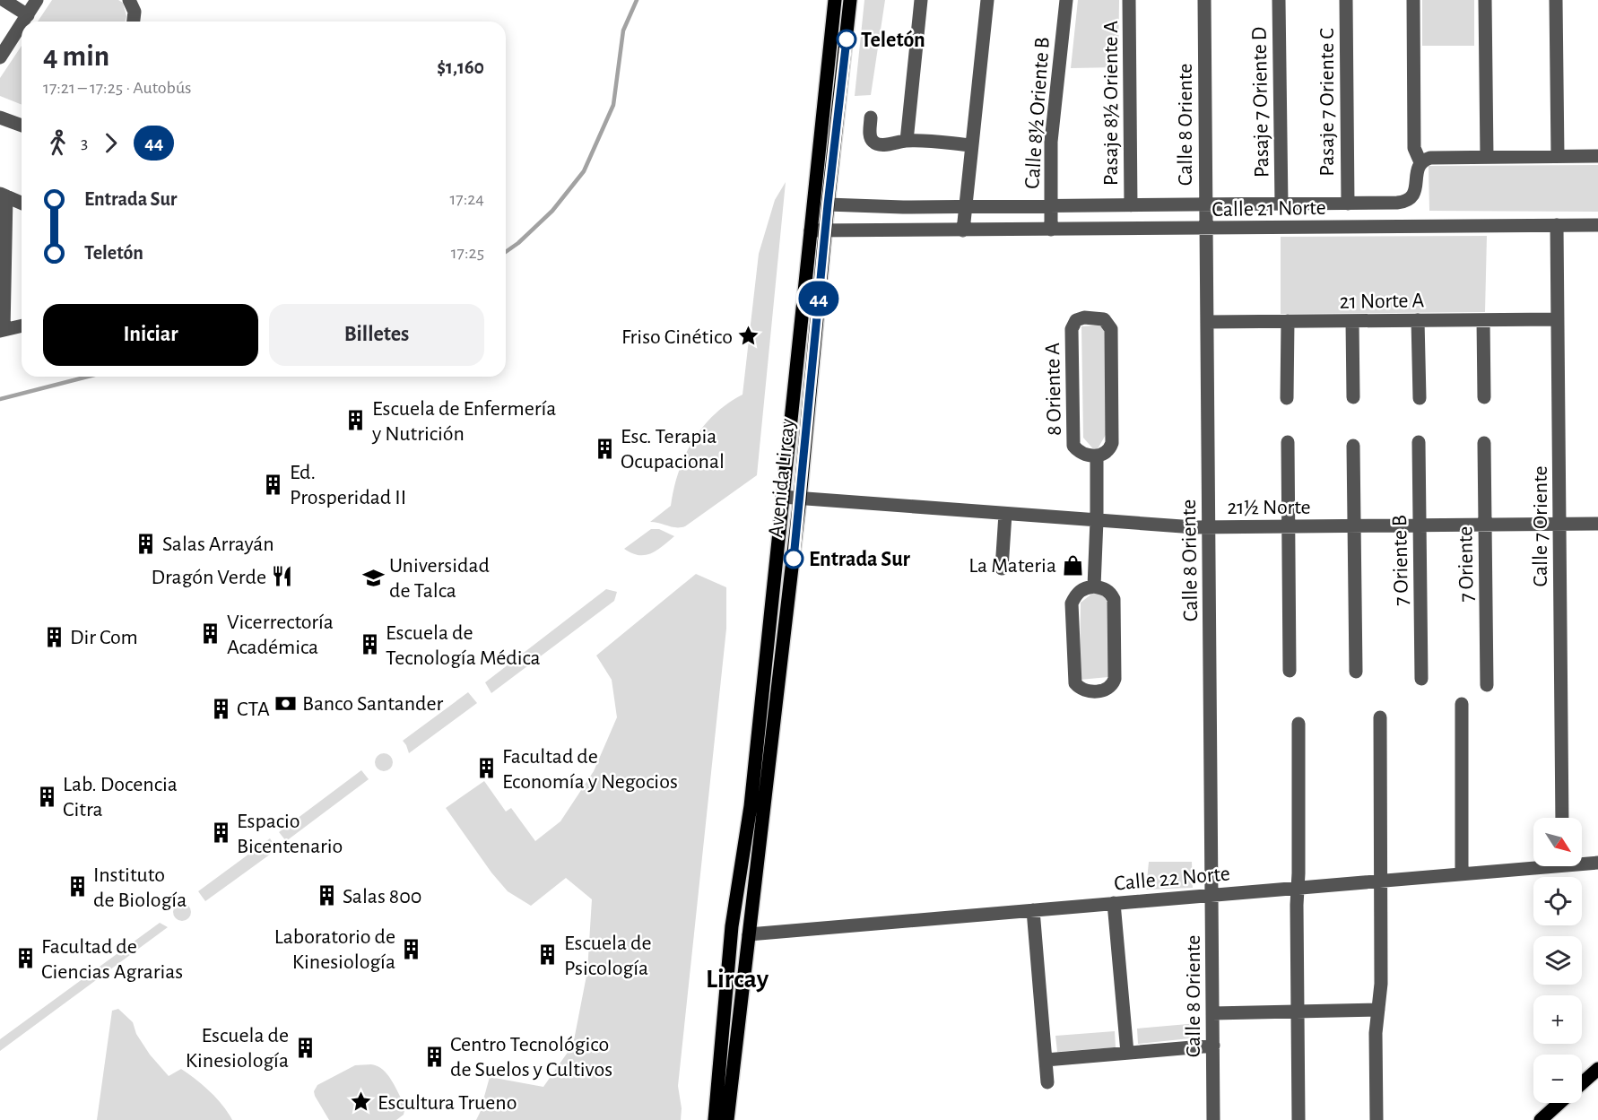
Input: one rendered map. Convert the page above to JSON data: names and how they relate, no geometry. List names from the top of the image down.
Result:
{
  "streets": {
    "main road": ["Avenida Lircay"],
    "street": [
      "Pasaje 7 Oriente D",
      "Pasaje 7 Oriente C",
      "Pasaje 8½ Oriente A",
      "Calle 8½ Oriente B",
      "Calle 8 Oriente",
      "Calle 21 Norte",
      "21 Norte A",
      "8 Oriente A",
      "21½ Norte",
      "Calle 7 Oriente",
      "7 Oriente B",
      "7 Oriente",
      "Calle 22 Norte"
    ]
  },
  "crossings": [
    ["Pasaje 7 Oriente D", "Calle 21 Norte"],
    ["Pasaje 7 Oriente C", "Calle 21 Norte"],
    ["Pasaje 8½ Oriente A", "Calle 21 Norte"],
    ["Calle 8½ Oriente B", "Calle 21 Norte"],
    ["Calle 8 Oriente", "Calle 21 Norte"],
    ["Calle 8 Oriente", "21 Norte A"],
    ["Calle 8 Oriente", "21½ Norte"],
    ["Calle 8 Oriente", "Calle 22 Norte"],
    ["Calle 21 Norte", "Avenida Lircay"],
    ["Calle 21 Norte", "Calle 7 Oriente"],
    ["21 Norte A", "Calle 7 Oriente"],
    ["Avenida Lircay", "21½ Norte"],
    ["Avenida Lircay", "Calle 22 Norte"],
    ["21½ Norte", "Calle 7 Oriente"],
    ["21½ Norte", "7 Oriente B"],
    ["21½ Norte", "7 Oriente"]
  ],
  "districts": ["Lircay"],
  "places": {
    "other": ["Teletón", "Entrada Sur"],
    "place": ["Friso Cinético", "Escultura Trueno"],
    "building": [
      "Escuela de Enfermería y Nutrición",
      "Esc. Terapia Ocupacional",
      "Ed. Prosperidad II",
      "Salas Arrayán",
      "Vicerrectoría Académica",
      "Dir Com",
      "Escuela de Tecnología Médica",
      "CTA",
      "Facultad de Economía y Negocios",
      "Lab. Docencia Citra",
      "Espacio Bicentenario",
      "Instituto de Biología",
      "Salas 800",
      "Laboratorio de Kinesiología",
      "Escuela de Psicología",
      "Facultad de Ciencias Agrarias",
      "Escuela de Kinesiología",
      "Centro Tecnológico de Suelos y Cultivos"
    ],
    "shop": ["La Materia"],
    "restaurant": ["Dragón Verde"],
    "school or university": ["Universidad de Talca"],
    "bank": ["Banco Santander"]
  },
  "lines": ["bus line 44"],
  "north": "bottom right",
  "page": {
    "on_map": "44",
    "heading": ["4 min", "17:21 – 17:25 · Autobús", "$1,160"],
    "legs": ["3", "44"],
    "list": [
      {
        "name": "Entrada Sur",
        "value": "17:24"
      },
      {
        "name": "Teletón",
        "value": "17:25"
      }
    ],
    "buttons": ["Iniciar", "Billetes"],
    "map_buttons": ["+", "−"]
  }
}
